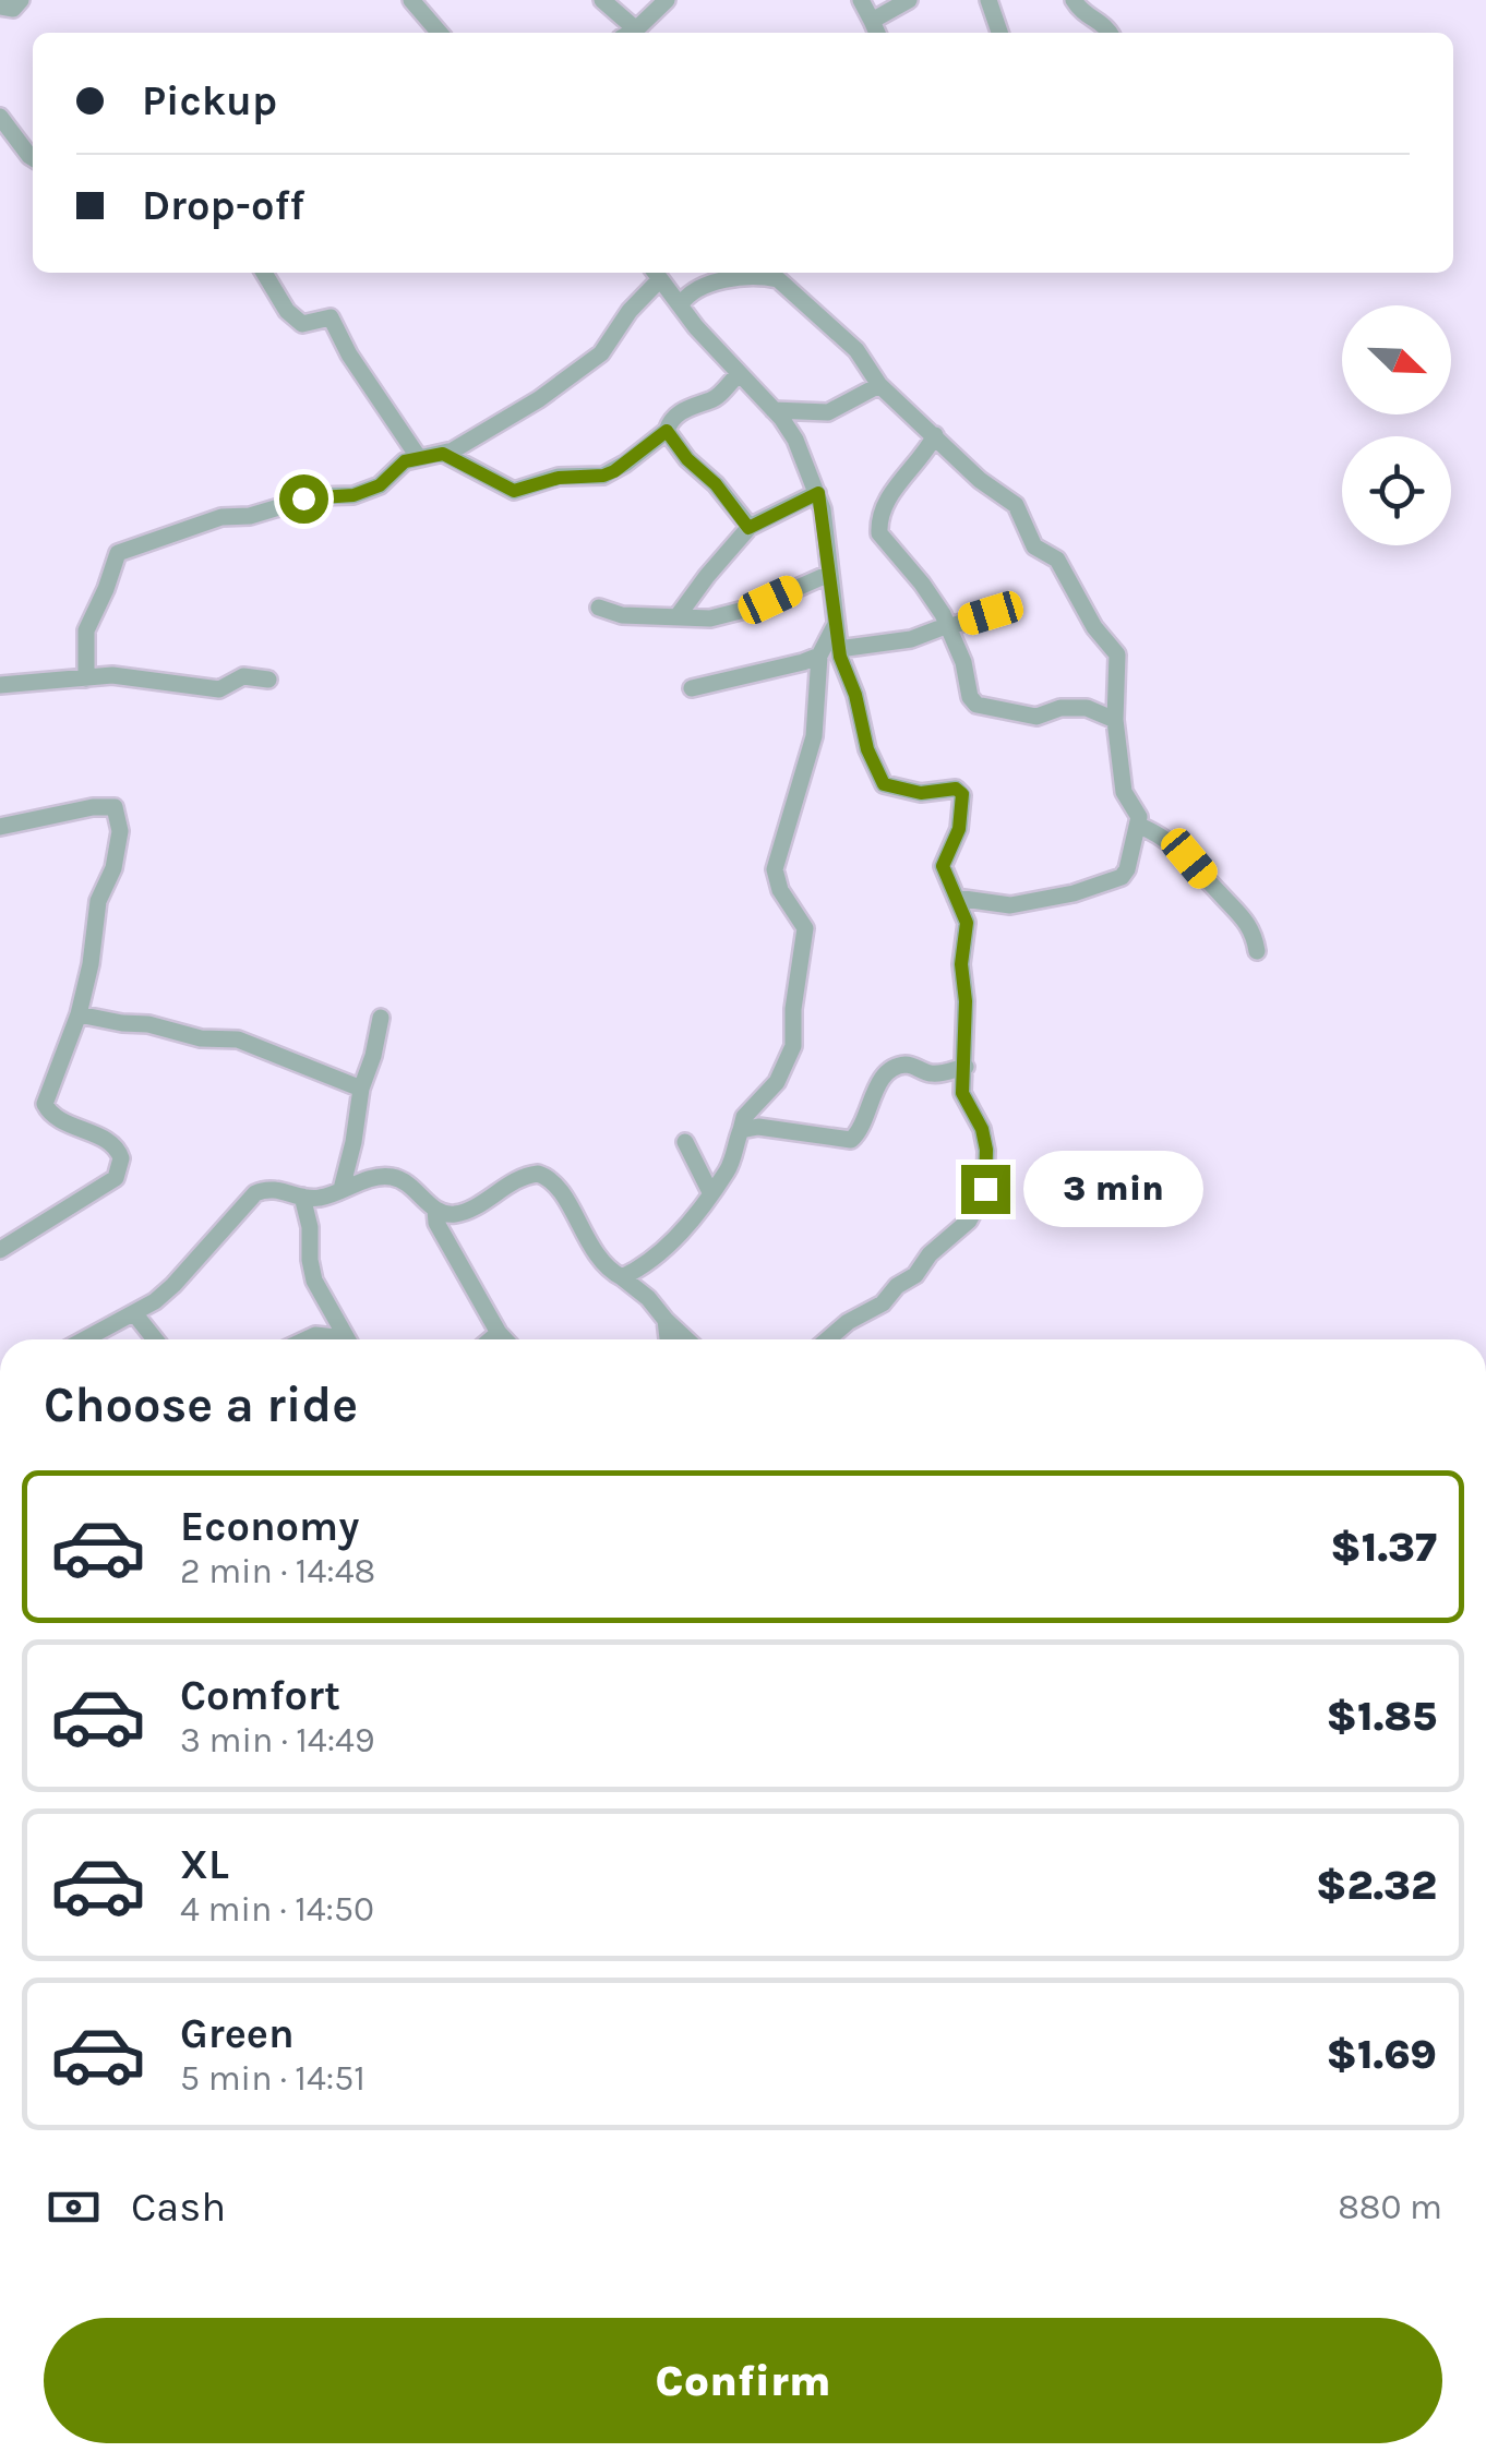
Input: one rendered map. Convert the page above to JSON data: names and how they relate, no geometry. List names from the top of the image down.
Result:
{
  "north": "bottom right",
  "page": {
    "banner": ["Pickup", "Drop-off"],
    "bubble": "3 min",
    "heading": "Choose a ride",
    "list": [
      {
        "name": "Economy",
        "note": "2 min · 14:48",
        "value": "$1.37"
      },
      {
        "name": "Comfort",
        "note": "3 min · 14:49",
        "value": "$1.85"
      },
      {
        "name": "XL",
        "note": "4 min · 14:50",
        "value": "$2.32"
      },
      {
        "name": "Green",
        "note": "5 min · 14:51",
        "value": "$1.69"
      }
    ],
    "pay": ["Cash", "880 m"],
    "buttons": "Confirm"
  }
}
